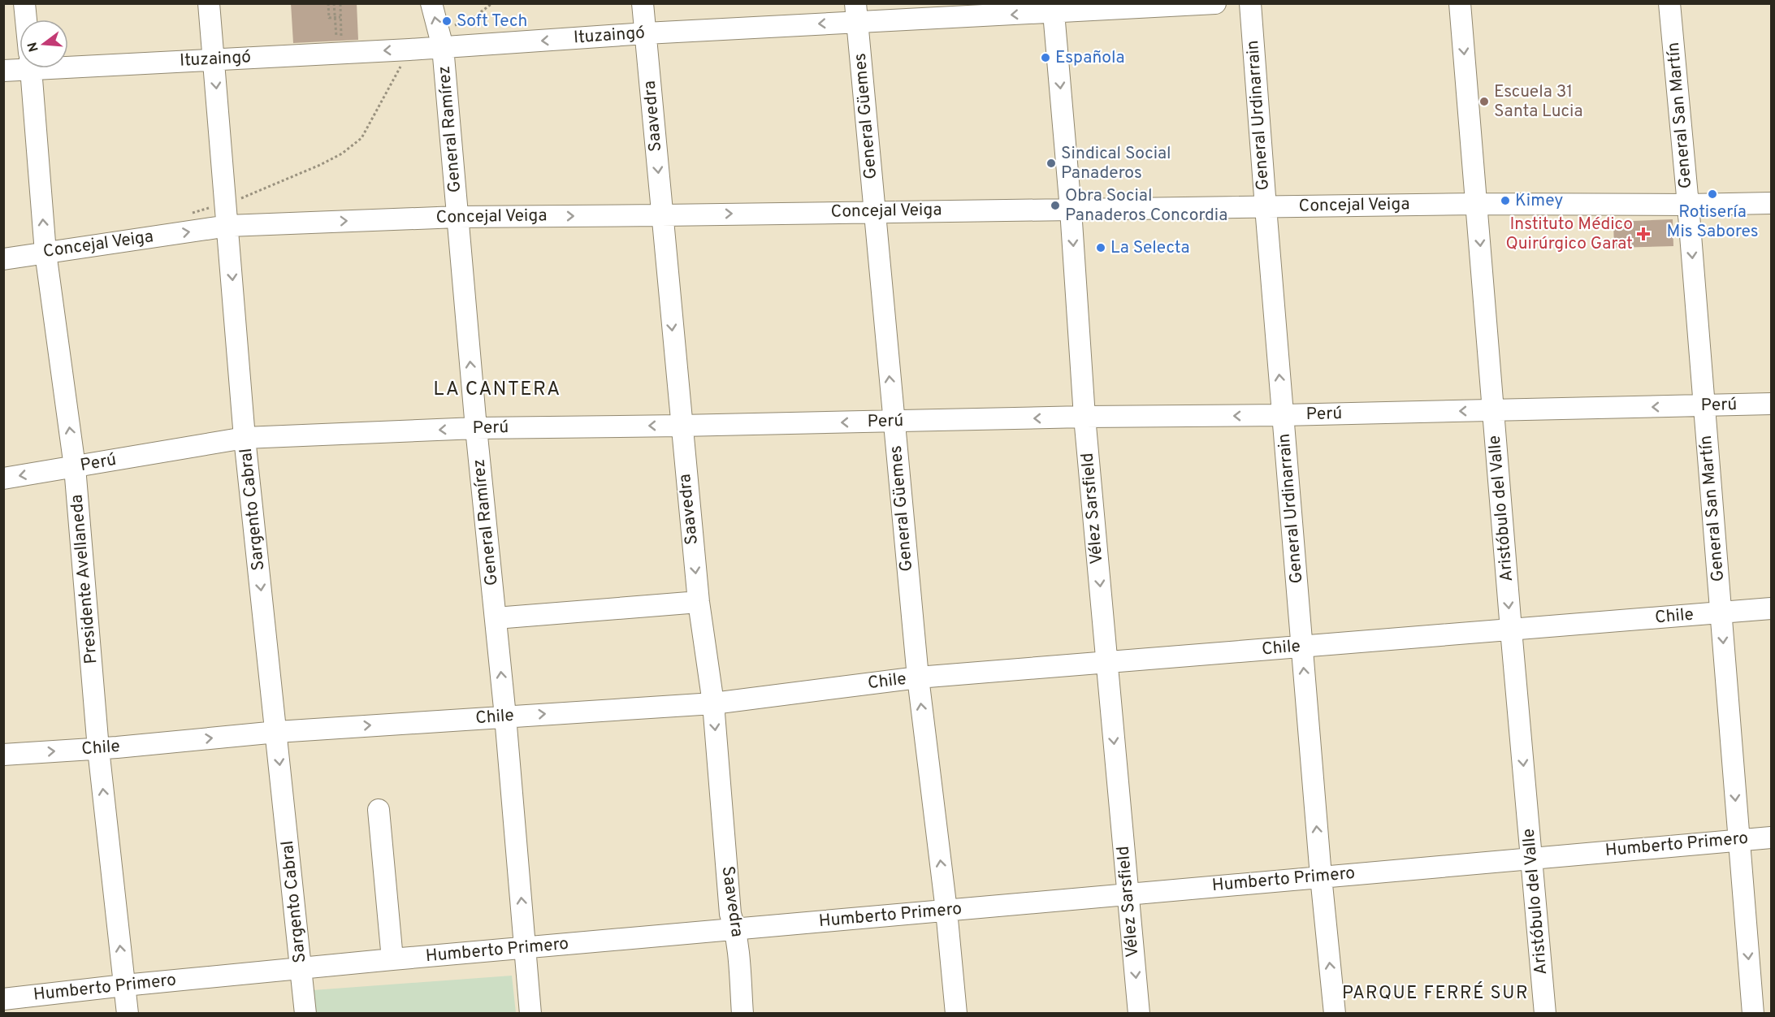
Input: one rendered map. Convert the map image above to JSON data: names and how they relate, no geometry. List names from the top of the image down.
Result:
{
  "streets": {
    "street": [
      "Ituzaingó",
      "General Urdinarrain",
      "General San Martín",
      "Saavedra",
      "General Güemes",
      "General Ramírez",
      "Concejal Veiga",
      "Perú",
      "Vélez Sarsfield",
      "Aristóbulo del Valle",
      "Sargento Cabral",
      "Presidente Avellaneda",
      "Chile",
      "Humberto Primero"
    ]
  },
  "crossings": [
    ["Ituzaingó", "Saavedra"],
    ["Ituzaingó", "General Güemes"],
    ["Ituzaingó", "General Ramírez"],
    ["Ituzaingó", "Vélez Sarsfield"],
    ["Ituzaingó", "Sargento Cabral"],
    ["General Urdinarrain", "Concejal Veiga"],
    ["General Urdinarrain", "Perú"],
    ["General Urdinarrain", "Chile"],
    ["General Urdinarrain", "Humberto Primero"],
    ["General San Martín", "Concejal Veiga"],
    ["General San Martín", "Perú"],
    ["General San Martín", "Chile"],
    ["General San Martín", "Humberto Primero"],
    ["Saavedra", "Concejal Veiga"],
    ["Saavedra", "Perú"],
    ["Saavedra", "Chile"],
    ["Saavedra", "Humberto Primero"],
    ["General Güemes", "Concejal Veiga"],
    ["General Güemes", "Perú"],
    ["General Güemes", "Chile"],
    ["General Güemes", "Humberto Primero"],
    ["General Ramírez", "Concejal Veiga"],
    ["General Ramírez", "Perú"],
    ["General Ramírez", "Chile"],
    ["General Ramírez", "Humberto Primero"],
    ["Concejal Veiga", "Vélez Sarsfield"],
    ["Concejal Veiga", "Aristóbulo del Valle"],
    ["Concejal Veiga", "Sargento Cabral"],
    ["Concejal Veiga", "Presidente Avellaneda"],
    ["Perú", "Vélez Sarsfield"],
    ["Perú", "Aristóbulo del Valle"],
    ["Perú", "Sargento Cabral"],
    ["Perú", "Presidente Avellaneda"],
    ["Vélez Sarsfield", "Chile"],
    ["Vélez Sarsfield", "Humberto Primero"],
    ["Aristóbulo del Valle", "Chile"],
    ["Aristóbulo del Valle", "Humberto Primero"],
    ["Sargento Cabral", "Chile"],
    ["Sargento Cabral", "Humberto Primero"],
    ["Presidente Avellaneda", "Chile"],
    ["Presidente Avellaneda", "Humberto Primero"]
  ],
  "one_way": [
    "Ituzaingó",
    "General Urdinarrain",
    "General San Martín",
    "Saavedra",
    "General Güemes",
    "General Ramírez",
    "Concejal Veiga",
    "Perú",
    "Vélez Sarsfield",
    "Aristóbulo del Valle",
    "Sargento Cabral",
    "Presidente Avellaneda",
    "Chile"
  ],
  "districts": ["LA CANTERA", "PARQUE FERRÉ SUR"],
  "places": {
    "other": [
      "Soft Tech",
      "Española",
      "Escuela 31 Santa Lucia",
      "Sindical Social Panaderos",
      "Rotisería Mis Sabores",
      "Kimey",
      "Obra Social Panaderos Concordia",
      "La Selecta"
    ],
    "health": ["Instituto Médico Quirúrgico Garat"]
  },
  "north": "left"
}
